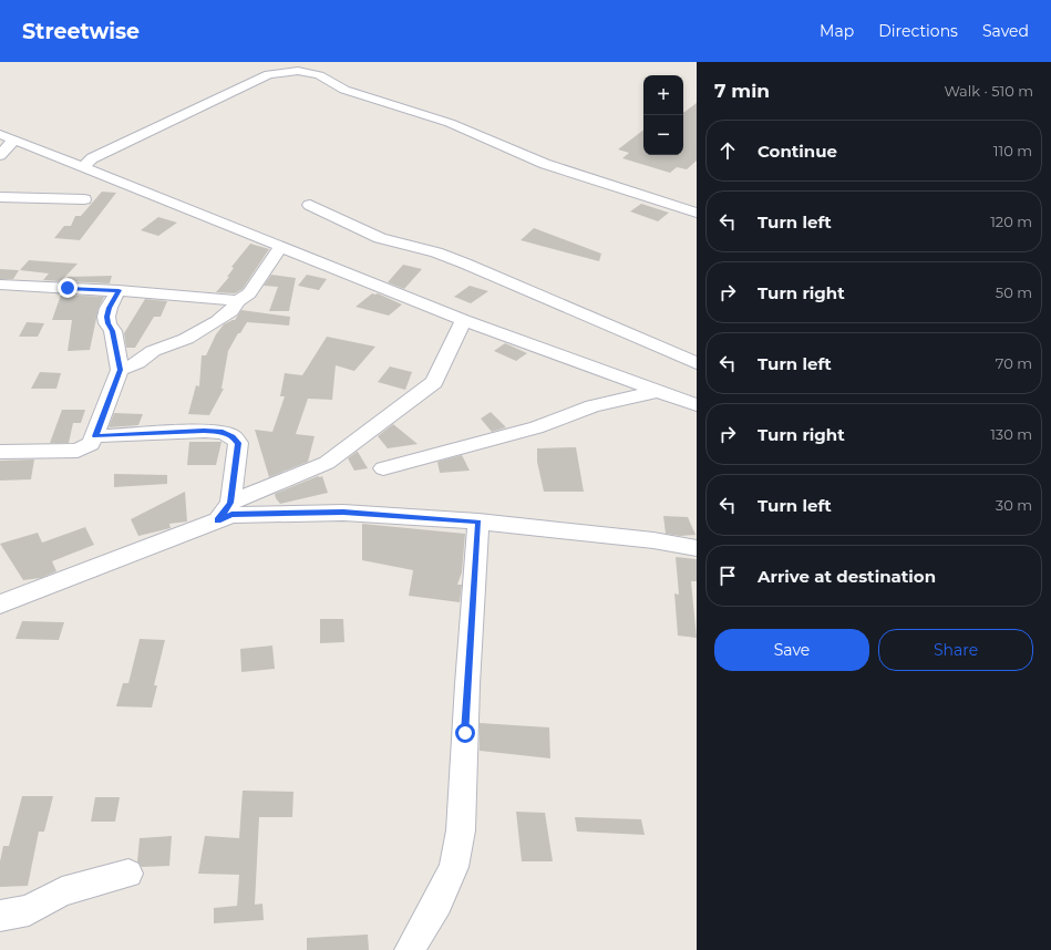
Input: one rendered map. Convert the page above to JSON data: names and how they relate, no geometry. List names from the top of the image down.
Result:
{
  "page": {
    "header": "Streetwise",
    "nav": ["Map", "Directions", "Saved"],
    "heading": ["7 min", "Walk · 510 m"],
    "map_buttons": ["+", "−"],
    "list": [
      ["Continue", "110 m"],
      ["Turn left", "120 m"],
      ["Turn right", "50 m"],
      ["Turn left", "70 m"],
      ["Turn right", "130 m"],
      ["Turn left", "30 m"],
      "Arrive at destination"
    ],
    "buttons": ["Save", "Share"]
  }
}
